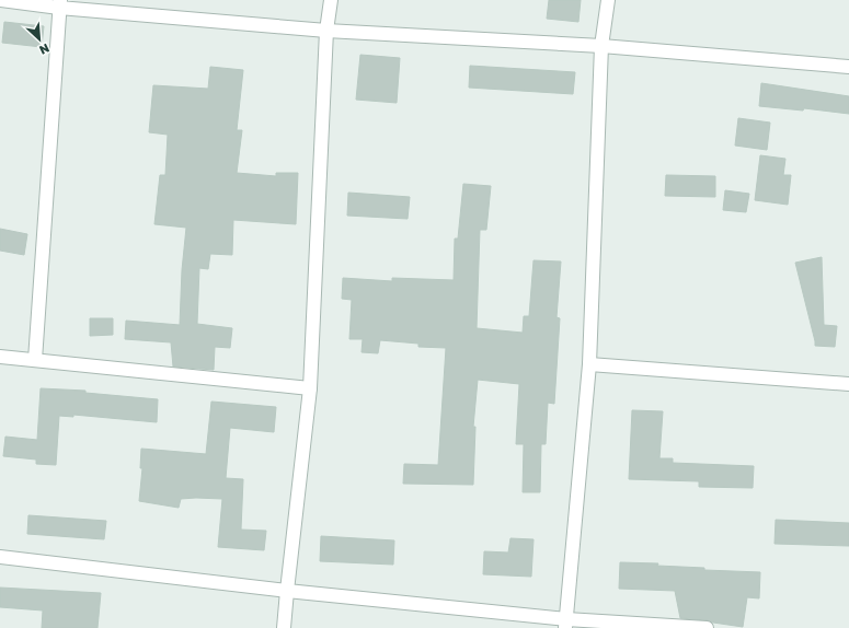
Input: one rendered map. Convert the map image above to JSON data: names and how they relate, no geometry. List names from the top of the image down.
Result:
{
  "north": "bottom right"
}
